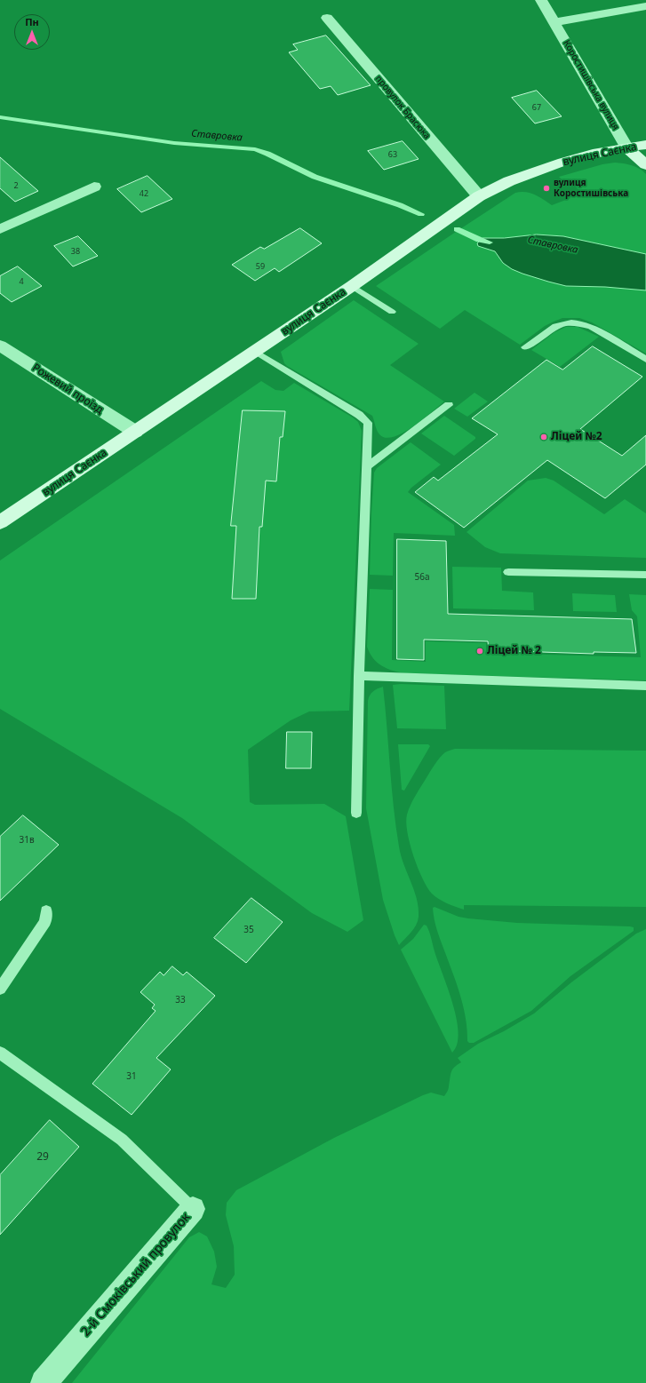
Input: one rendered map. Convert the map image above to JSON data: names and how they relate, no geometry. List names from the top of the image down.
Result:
{
  "streets": {
    "street": [
      "Коростишівська вулиця",
      "провулок Брасюка",
      "вулиця Саєнка",
      "Рожевий проїзд",
      "2-й Смоківський провулок"
    ]
  },
  "crossings": [
    ["Коростишівська вулиця", "вулиця Саєнка"],
    ["провулок Брасюка", "вулиця Саєнка"],
    ["вулиця Саєнка", "Рожевий проїзд"]
  ],
  "water": ["Ставровка"],
  "places": ["вулиця Коростишівська", "Ліцей №2", "Ліцей № 2"],
  "house_numbers": [
    "67",
    "63",
    "2",
    "42",
    "38",
    "59",
    "4",
    "56а",
    "31в",
    "35",
    "33",
    "31",
    "29"
  ],
  "north": "top"
}
